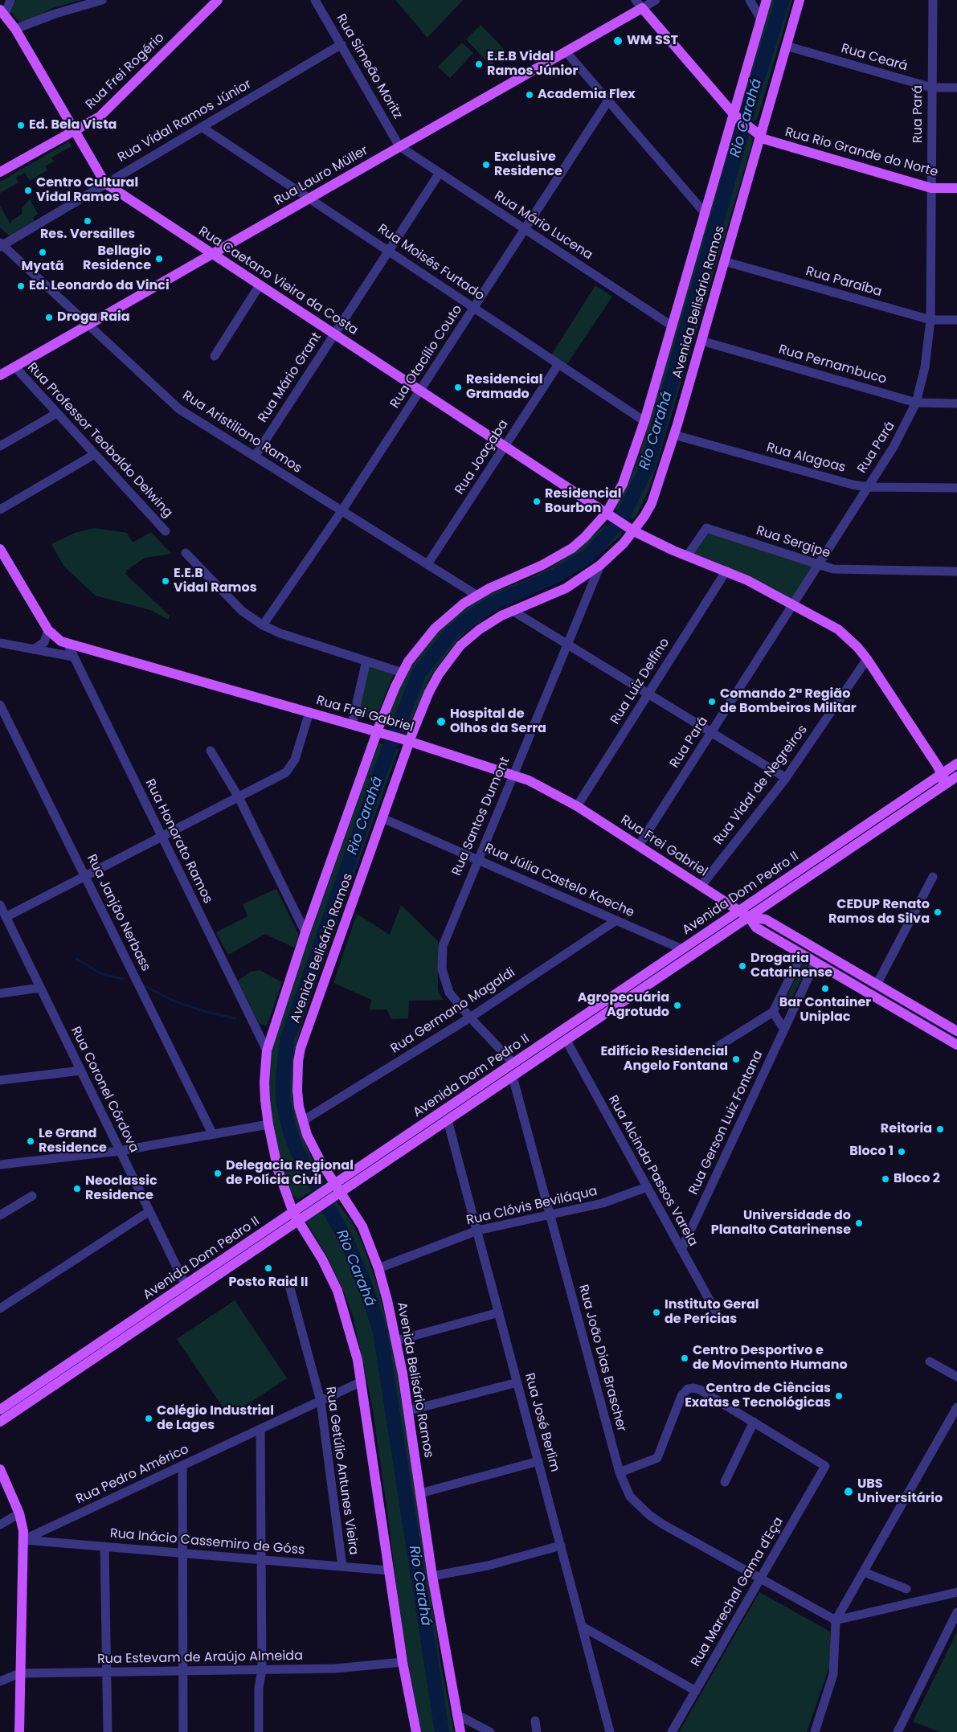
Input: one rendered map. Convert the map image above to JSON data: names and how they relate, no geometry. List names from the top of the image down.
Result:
{
  "streets": {
    "main road": [
      "Rua Frei Rogério",
      "Rua Rio Grande do Norte",
      "Rua Lauro Müller",
      "Rua Caetano Vieira da Costa",
      "Avenida Belisário Ramos",
      "Rua Frei Gabriel",
      "Avenida Dom Pedro II"
    ],
    "street": [
      "Rua Ceará",
      "Rua Simeão Moritz",
      "Rua Pará",
      "Rua Vidal Ramos Júnior",
      "Rua Mário Lucena",
      "Rua Moisés Furtado",
      "Rua Paraíba",
      "Rua Otacílio Couto",
      "Rua Pernambuco",
      "Rua Mário Grant",
      "Rua Aristiliano Ramos",
      "Rua Professor Teobaldo Delwing",
      "Rua Joaçaba",
      "Rua Alagoas",
      "Rua Sergipe",
      "Rua Luiz Delfino",
      "Rua Vidal de Negreiros",
      "Rua Santos Dumont",
      "Rua Honorato Ramos",
      "Rua Júlia Castelo Koeche",
      "Rua Janjão Nerbass",
      "Rua Germano Magaldi",
      "Rua Coronel Córdova",
      "Rua Gerson Luiz Fontana",
      "Rua Alcinda Passos Varela",
      "Rua Clóvis Beviláqua",
      "Rua João Dias Brascher",
      "Rua José Berlim",
      "Rua Getúlio Antunes Vieira",
      "Rua Pedro Américo",
      "Rua Inácio Cassemiro de Góss",
      "Rua Marechal Gama d'Eça",
      "Rua Estevam de Araújo Almeida"
    ]
  },
  "crossings": [
    ["Rua Ceará", "Rua Pará"],
    ["Rua Ceará", "Avenida Belisário Ramos"],
    ["Rua Simeão Moritz", "Rua Vidal Ramos Júnior"],
    ["Rua Simeão Moritz", "Rua Lauro Müller"],
    ["Rua Simeão Moritz", "Rua Mário Lucena"],
    ["Rua Frei Rogério", "Rua Caetano Vieira da Costa"],
    ["Rua Pará", "Rua Rio Grande do Norte"],
    ["Rua Pará", "Rua Caetano Vieira da Costa"],
    ["Rua Pará", "Rua Paraíba"],
    ["Rua Pará", "Rua Pernambuco"],
    ["Rua Pará", "Rua Alagoas"],
    ["Rua Pará", "Rua Sergipe"],
    ["Rua Pará", "Rua Frei Gabriel"],
    ["Rua Vidal Ramos Júnior", "Rua Moisés Furtado"],
    ["Rua Vidal Ramos Júnior", "Rua Caetano Vieira da Costa"],
    ["Rua Vidal Ramos Júnior", "Rua Aristiliano Ramos"],
    ["Rua Rio Grande do Norte", "Rua Lauro Müller"],
    ["Rua Rio Grande do Norte", "Avenida Belisário Ramos"],
    ["Rua Lauro Müller", "Rua Mário Lucena"],
    ["Rua Lauro Müller", "Rua Moisés Furtado"],
    ["Rua Lauro Müller", "Rua Caetano Vieira da Costa"],
    ["Rua Lauro Müller", "Rua Aristiliano Ramos"],
    ["Rua Lauro Müller", "Rua Professor Teobaldo Delwing"],
    ["Rua Mário Lucena", "Avenida Belisário Ramos"],
    ["Rua Mário Lucena", "Rua Otacílio Couto"],
    ["Rua Mário Lucena", "Rua Mário Grant"],
    ["Rua Moisés Furtado", "Avenida Belisário Ramos"],
    ["Rua Moisés Furtado", "Rua Otacílio Couto"],
    ["Rua Moisés Furtado", "Rua Mário Grant"],
    ["Rua Moisés Furtado", "Rua Joaçaba"],
    ["Rua Caetano Vieira da Costa", "Avenida Belisário Ramos"],
    ["Rua Caetano Vieira da Costa", "Rua Otacílio Couto"],
    ["Rua Caetano Vieira da Costa", "Rua Mário Grant"],
    ["Rua Caetano Vieira da Costa", "Rua Joaçaba"],
    ["Rua Caetano Vieira da Costa", "Rua Sergipe"],
    ["Rua Caetano Vieira da Costa", "Rua Luiz Delfino"],
    ["Rua Caetano Vieira da Costa", "Rua Vidal de Negreiros"],
    ["Rua Caetano Vieira da Costa", "Avenida Dom Pedro II"],
    ["Rua Paraíba", "Avenida Belisário Ramos"],
    ["Avenida Belisário Ramos", "Rua Pernambuco"],
    ["Avenida Belisário Ramos", "Rua Aristiliano Ramos"],
    ["Avenida Belisário Ramos", "Rua Alagoas"],
    ["Avenida Belisário Ramos", "Rua Frei Gabriel"],
    ["Avenida Belisário Ramos", "Rua Santos Dumont"],
    ["Avenida Belisário Ramos", "Rua Honorato Ramos"],
    ["Avenida Belisário Ramos", "Rua Júlia Castelo Koeche"],
    ["Avenida Belisário Ramos", "Avenida Dom Pedro II"],
    ["Avenida Belisário Ramos", "Rua Germano Magaldi"],
    ["Avenida Belisário Ramos", "Rua Clóvis Beviláqua"],
    ["Avenida Belisário Ramos", "Rua Pedro Américo"],
    ["Avenida Belisário Ramos", "Rua Inácio Cassemiro de Góss"],
    ["Avenida Belisário Ramos", "Rua Estevam de Araújo Almeida"],
    ["Rua Otacílio Couto", "Rua Aristiliano Ramos"],
    ["Rua Mário Grant", "Rua Aristiliano Ramos"],
    ["Rua Aristiliano Ramos", "Rua Joaçaba"],
    ["Rua Luiz Delfino", "Rua Frei Gabriel"],
    ["Rua Frei Gabriel", "Rua Vidal de Negreiros"],
    ["Rua Frei Gabriel", "Rua Santos Dumont"],
    ["Rua Frei Gabriel", "Rua Honorato Ramos"],
    ["Rua Frei Gabriel", "Avenida Dom Pedro II"],
    ["Rua Santos Dumont", "Rua Júlia Castelo Koeche"],
    ["Rua Santos Dumont", "Avenida Dom Pedro II"],
    ["Rua Santos Dumont", "Rua Germano Magaldi"],
    ["Rua Júlia Castelo Koeche", "Avenida Dom Pedro II"],
    ["Rua Júlia Castelo Koeche", "Rua Germano Magaldi"],
    ["Avenida Dom Pedro II", "Rua Coronel Córdova"],
    ["Avenida Dom Pedro II", "Rua Alcinda Passos Varela"],
    ["Avenida Dom Pedro II", "Rua João Dias Brascher"],
    ["Avenida Dom Pedro II", "Rua José Berlim"],
    ["Rua Gerson Luiz Fontana", "Rua Alcinda Passos Varela"],
    ["Rua Alcinda Passos Varela", "Rua Clóvis Beviláqua"],
    ["Rua Clóvis Beviláqua", "Rua João Dias Brascher"],
    ["Rua Clóvis Beviláqua", "Rua José Berlim"],
    ["Rua João Dias Brascher", "Rua Marechal Gama d'Eça"],
    ["Rua Getúlio Antunes Vieira", "Rua Pedro Américo"],
    ["Rua Getúlio Antunes Vieira", "Rua Inácio Cassemiro de Góss"],
    ["Rua Pedro Américo", "Rua Inácio Cassemiro de Góss"]
  ],
  "water": ["Rio Carahá"],
  "places": [
    "WM SST",
    "E.E.B Vidal Ramos Júnior",
    "Academia Flex",
    "Ed. Bela Vista",
    "Exclusive Residence",
    "Centro Cultural Vidal Ramos",
    "Res. Versailles",
    "Myatã",
    "Bellagio Residence",
    "Ed. Leonardo da Vinci",
    "Droga Raia",
    "Residencial Gramado",
    "Residencial Bourbon",
    "E.E.B Vidal Ramos",
    "Comando 2ª Região de Bombeiros Militar",
    "Hospital de Olhos da Serra",
    "CEDUP Renato Ramos da Silva",
    "Drogaria Catarinense",
    "Bar Container Uniplac",
    "Agropecuária Agrotudo",
    "Edifício Residencial Angelo Fontana",
    "Reitoria",
    "Le Grand Residence",
    "Bloco 1",
    "Delegacia Regional de Polícia Civil",
    "Bloco 2",
    "Neoclassic Residence",
    "Universidade do Planalto Catarinense",
    "Posto Raid II",
    "Instituto Geral de Perícias",
    "Centro Desportivo e de Movimento Humano",
    "Centro de Ciências Exatas e Tecnológicas",
    "Colégio Industrial de Lages",
    "UBS Universitário"
  ]
}
